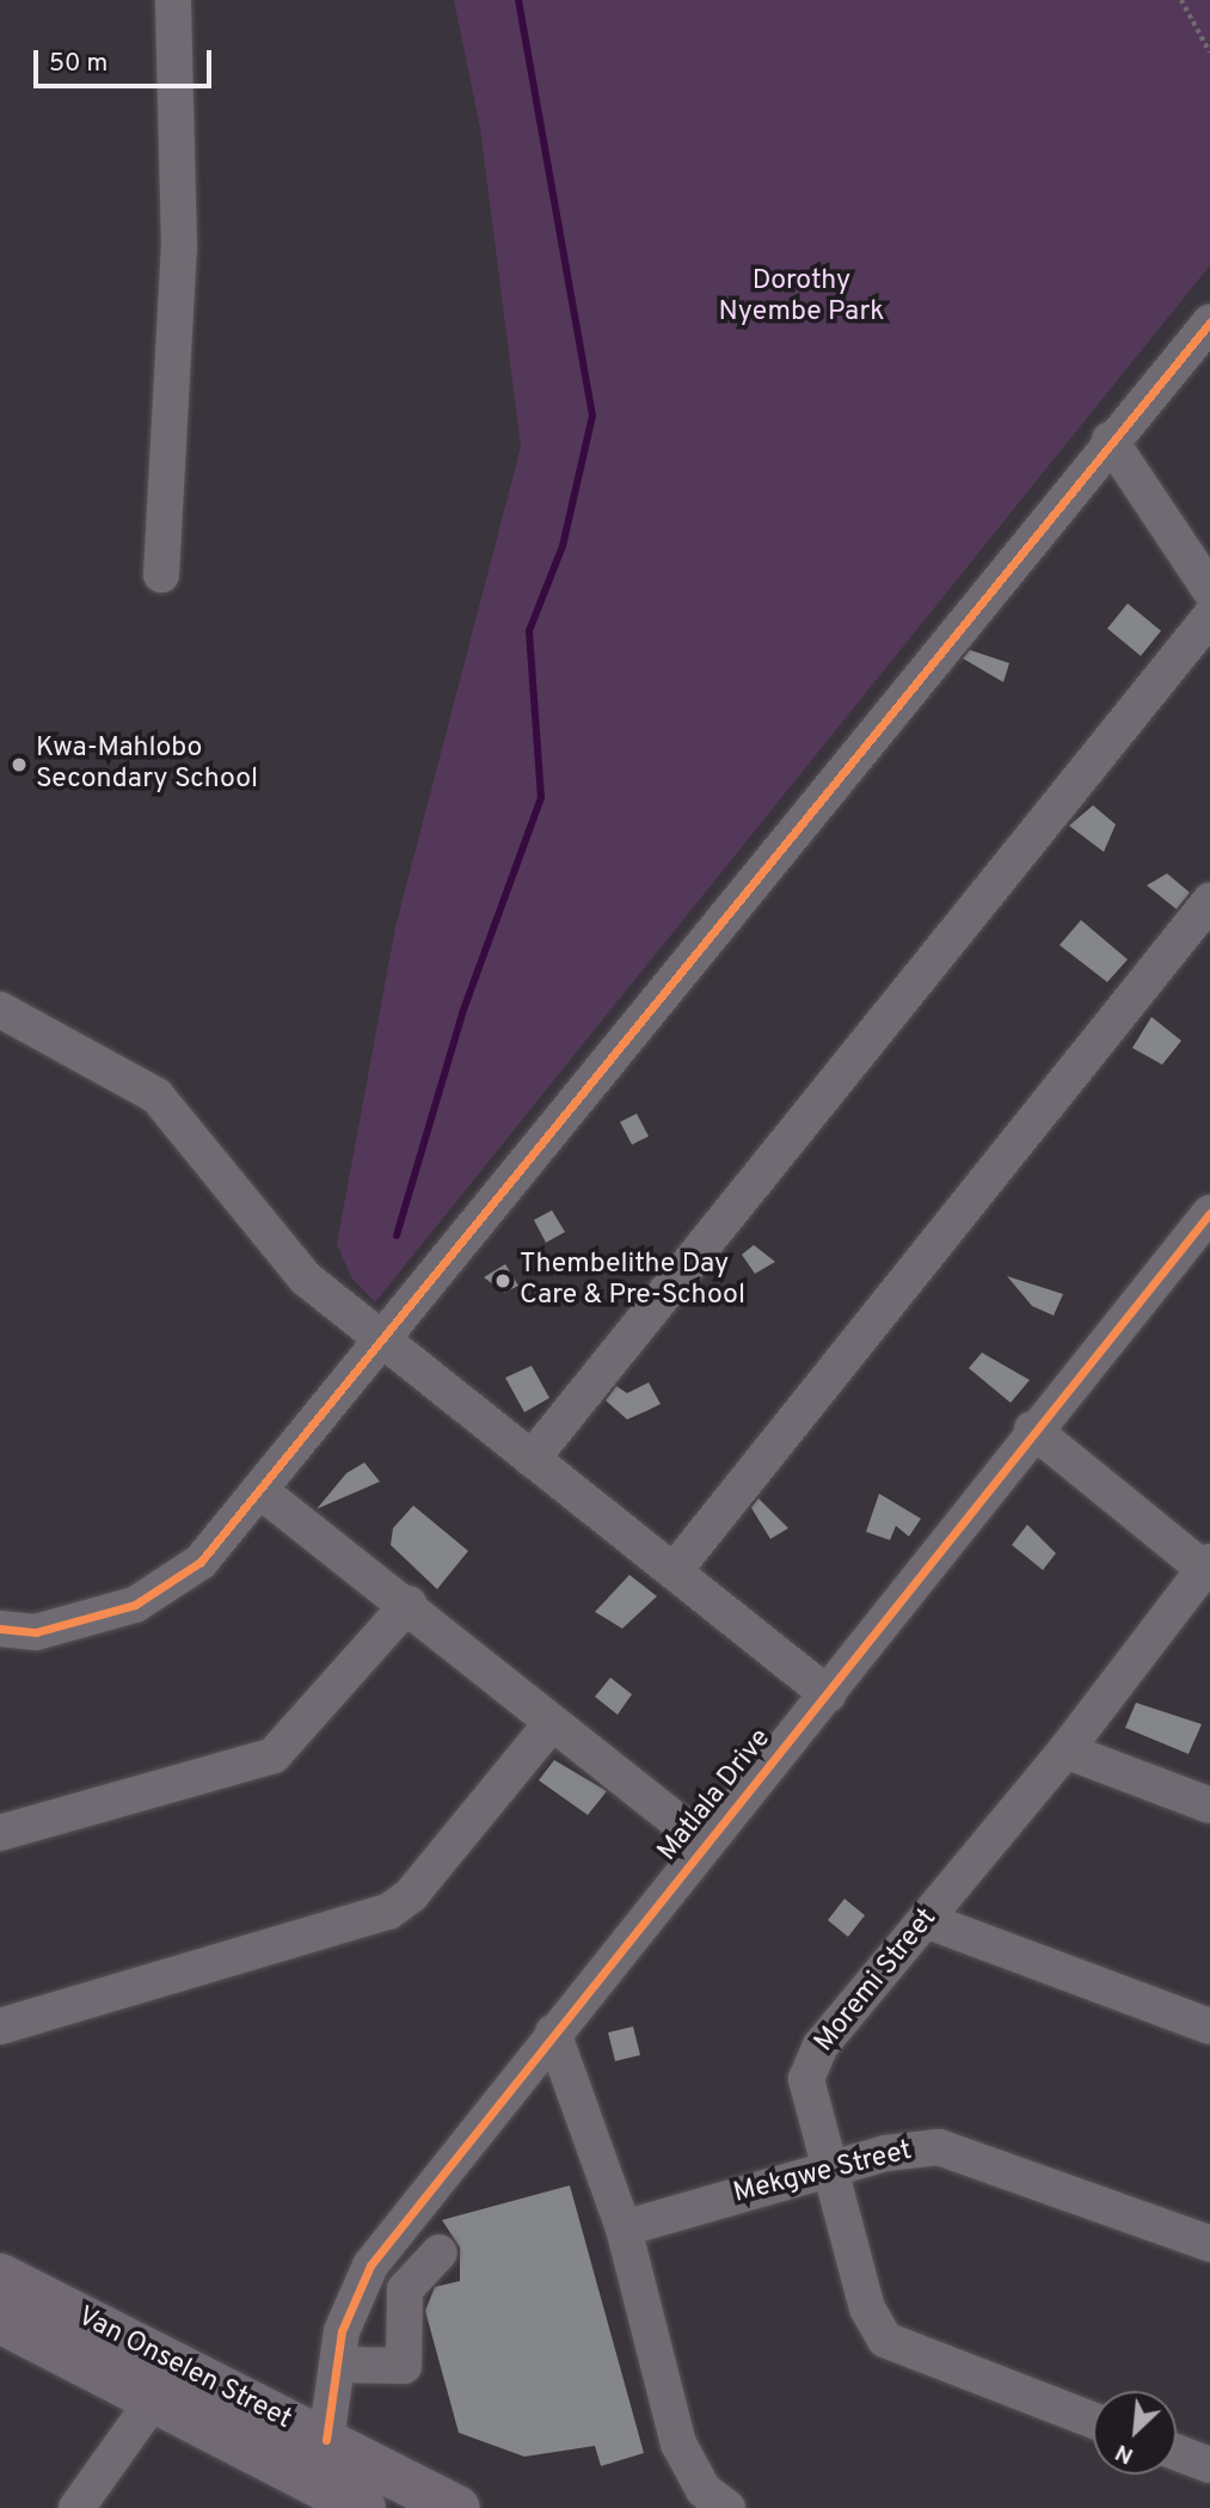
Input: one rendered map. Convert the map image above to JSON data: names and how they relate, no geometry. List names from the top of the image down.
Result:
{
  "streets": {
    "main road": ["Van Onselen Street"],
    "street": ["Matlala Drive", "Moremi Street", "Mekgwe Street"]
  },
  "crossings": [
    ["Matlala Drive", "Van Onselen Street"],
    ["Moremi Street", "Mekgwe Street"]
  ],
  "parks": ["Dorothy Nyembe Park"],
  "places": ["Kwa-Mahlobo Secondary School", "Thembelithe Day Care & Pre-School"],
  "scale_bar": "50 m",
  "north": "bottom left"
}
